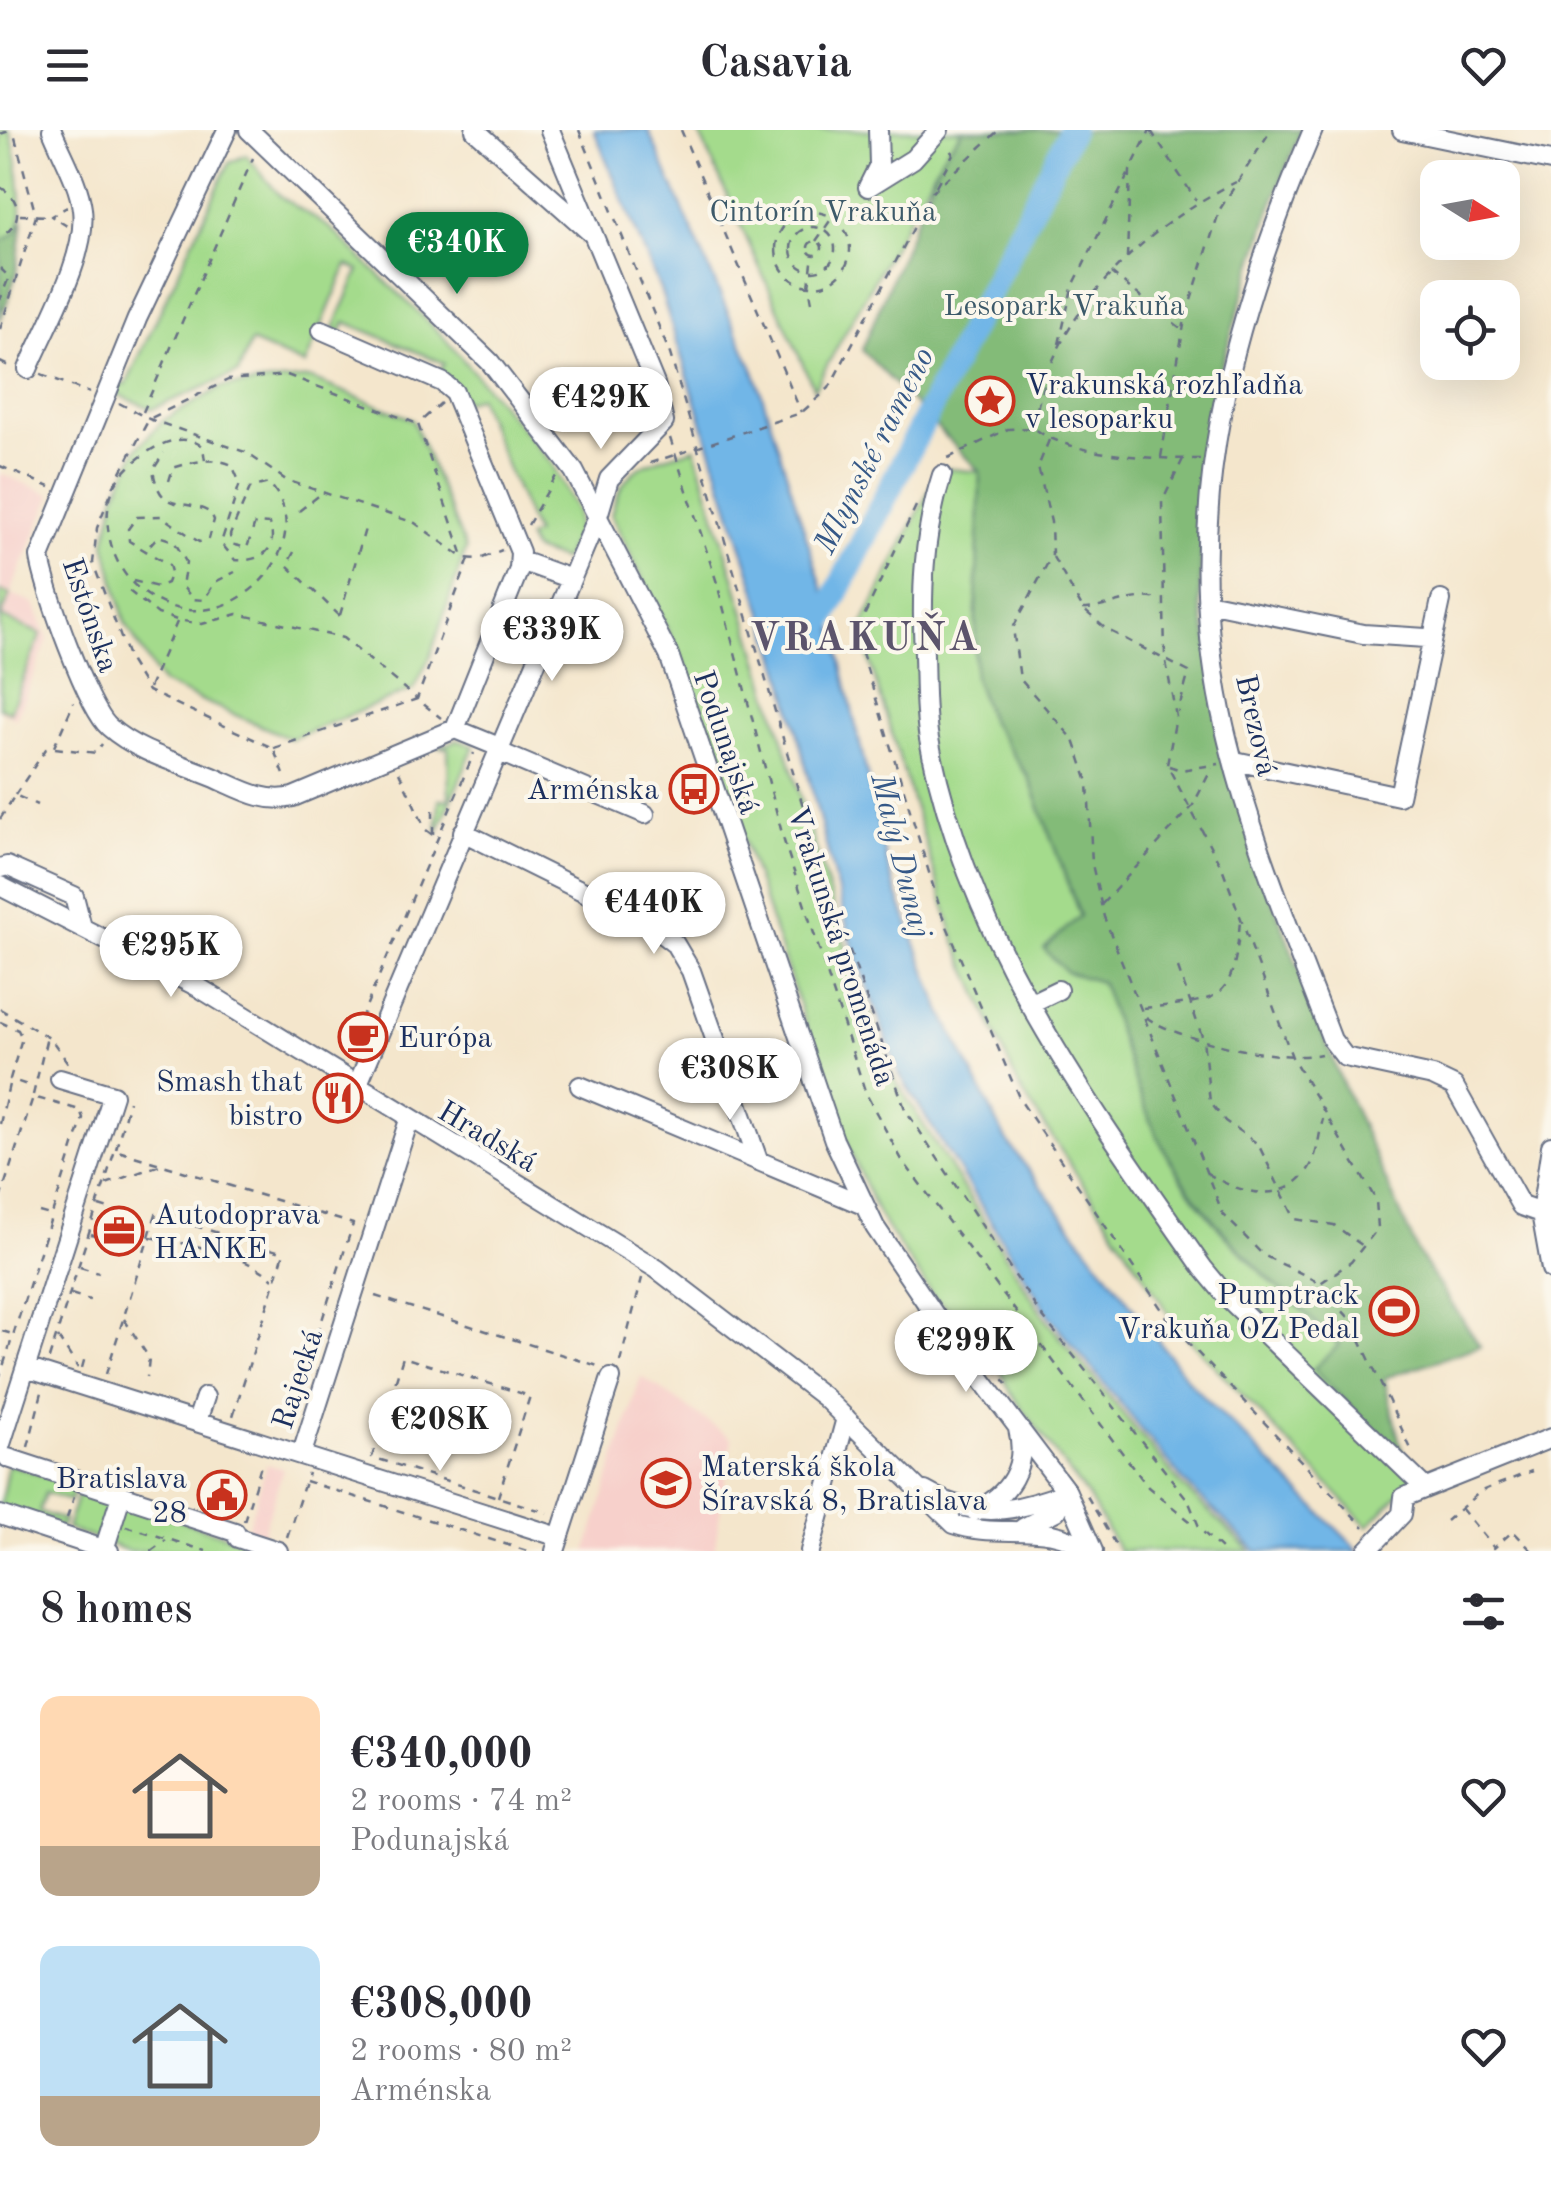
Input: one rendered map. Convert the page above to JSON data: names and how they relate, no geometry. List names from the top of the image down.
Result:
{
  "streets": {
    "street": [
      "Estónska",
      "Brezová",
      "Podunajská",
      "Hradská",
      "Rajecká"
    ],
    "path": ["Vrakunská promenáda"]
  },
  "crossings": [
    ["Podunajská", "Hradská"],
    ["Hradská", "Rajecká"]
  ],
  "districts": ["VRAKUŇA"],
  "water": ["Mlynské rameno", "Malý Dunaj"],
  "parks": ["Cintorín Vrakuňa", "Lesopark Vrakuňa"],
  "places": {
    "place": ["Vrakunská rozhľadňa v lesoparku"],
    "bus stop": ["Arménska"],
    "cafe": ["Európa"],
    "restaurant": ["Smash that bistro"],
    "office": ["Autodoprava HANKE"],
    "sports": ["Pumptrack Vrakuňa OZ Pedal"],
    "school or university": ["Materská škola Šíravská 8, Bratislava"],
    "public building": ["Bratislava 28"]
  },
  "north": "right",
  "page": {
    "header": "Casavia",
    "price": [
      "€340K",
      "€429K",
      "€339K",
      "€440K",
      "€295K",
      "€308K",
      "€299K",
      "€208K"
    ],
    "heading": "8 homes",
    "list": [
      {
        "name": "€340,000",
        "note": "2 rooms · 74 m² · Podunajská"
      },
      {
        "name": "€308,000",
        "note": "2 rooms · 80 m² · Arménska"
      }
    ]
  }
}
